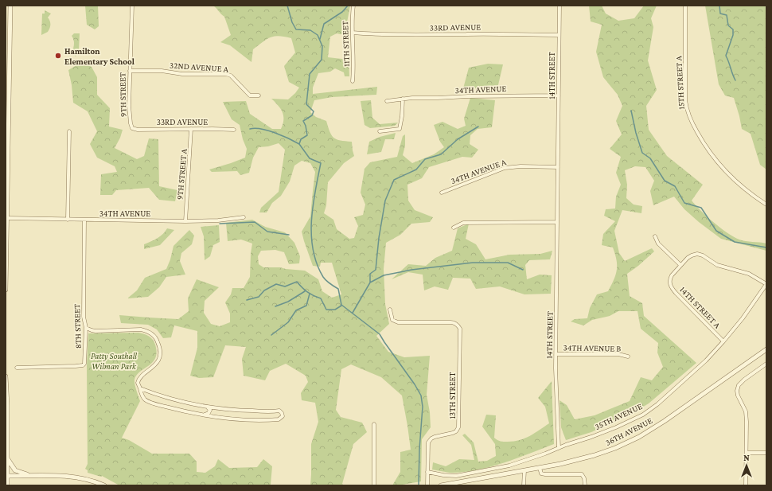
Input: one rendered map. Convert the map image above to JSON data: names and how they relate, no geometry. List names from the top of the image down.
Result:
{
  "streets": {
    "street": [
      "33RD AVENUE",
      "11TH STREET",
      "32ND AVENUE A",
      "14TH STREET",
      "15TH STREET A",
      "34TH AVENUE",
      "9TH STREET",
      "34TH AVENUE A",
      "9TH STREET A",
      "14TH STREET A",
      "8TH STREET",
      "34TH AVENUE B",
      "13TH STREET",
      "35TH AVENUE",
      "36TH AVENUE"
    ]
  },
  "crossings": [
    ["33RD AVENUE", "11TH STREET"],
    ["33RD AVENUE", "14TH STREET"],
    ["33RD AVENUE", "9TH STREET"],
    ["33RD AVENUE", "9TH STREET A"],
    ["32ND AVENUE A", "9TH STREET"],
    ["14TH STREET", "34TH AVENUE"],
    ["14TH STREET", "34TH AVENUE A"],
    ["14TH STREET", "34TH AVENUE B"],
    ["14TH STREET", "35TH AVENUE"],
    ["34TH AVENUE", "9TH STREET A"],
    ["34TH AVENUE", "8TH STREET"],
    ["14TH STREET A", "35TH AVENUE"],
    ["13TH STREET", "35TH AVENUE"]
  ],
  "parks": ["Patty Southall Wilman Park"],
  "places": ["Hamilton Elementary School"],
  "north": "top"
}
